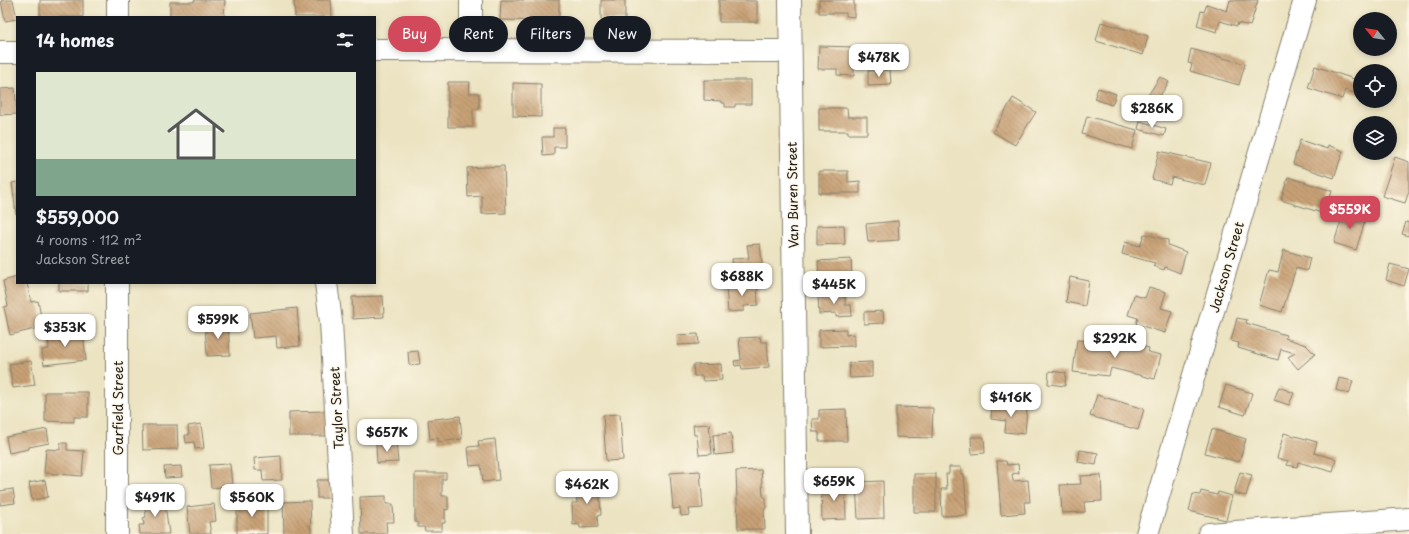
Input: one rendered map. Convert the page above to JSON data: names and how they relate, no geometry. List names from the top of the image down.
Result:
{
  "streets": {
    "street": [
      "Van Buren Street",
      "Jackson Street",
      "Garfield Street",
      "Taylor Street"
    ]
  },
  "north": "top left",
  "page": {
    "chip": [
      "Buy",
      "Rent",
      "Filters",
      "New"
    ],
    "heading": "14 homes",
    "price": [
      "$478K",
      "$286K",
      "$559K",
      "$688K",
      "$445K",
      "$599K",
      "$353K",
      "$292K",
      "$416K",
      "$657K",
      "$659K",
      "$462K",
      "$491K",
      "$560K"
    ],
    "list": [
      {
        "name": "$559,000",
        "note": "4 rooms · 112 m² · Jackson Street"
      }
    ]
  }
}
